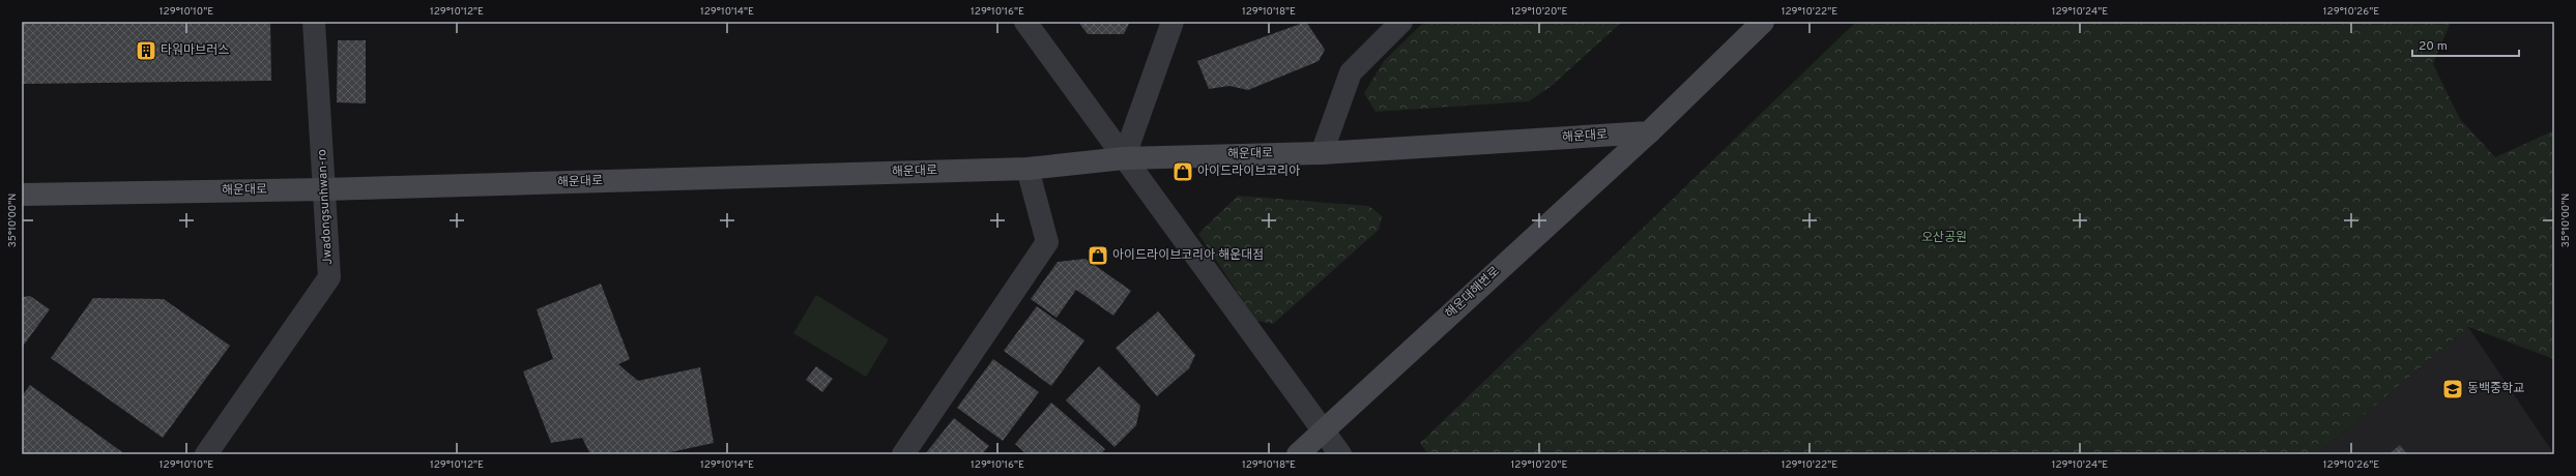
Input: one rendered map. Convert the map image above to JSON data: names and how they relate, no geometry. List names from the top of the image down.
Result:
{
  "streets": {
    "main road": ["해운대로", "해운대해변로"],
    "street": ["Jwadongsunhwan-ro"]
  },
  "crossings": [
    ["해운대로", "Jwadongsunhwan-ro"],
    ["해운대로", "해운대해변로"]
  ],
  "parks": ["오산공원"],
  "places": {
    "building": ["타워마브러스"],
    "shop": ["아이드라이브코리아", "아이드라이브코리아 해운대점"],
    "school or university": ["동백중학교"]
  },
  "scale_bar": "20 m",
  "coordinates": [
    "129°10'10\"E",
    "129°10'12\"E",
    "129°10'14\"E",
    "129°10'16\"E",
    "129°10'18\"E",
    "129°10'20\"E",
    "129°10'22\"E",
    "129°10'24\"E",
    "129°10'26\"E",
    "35°10'00\"N"
  ]
}
